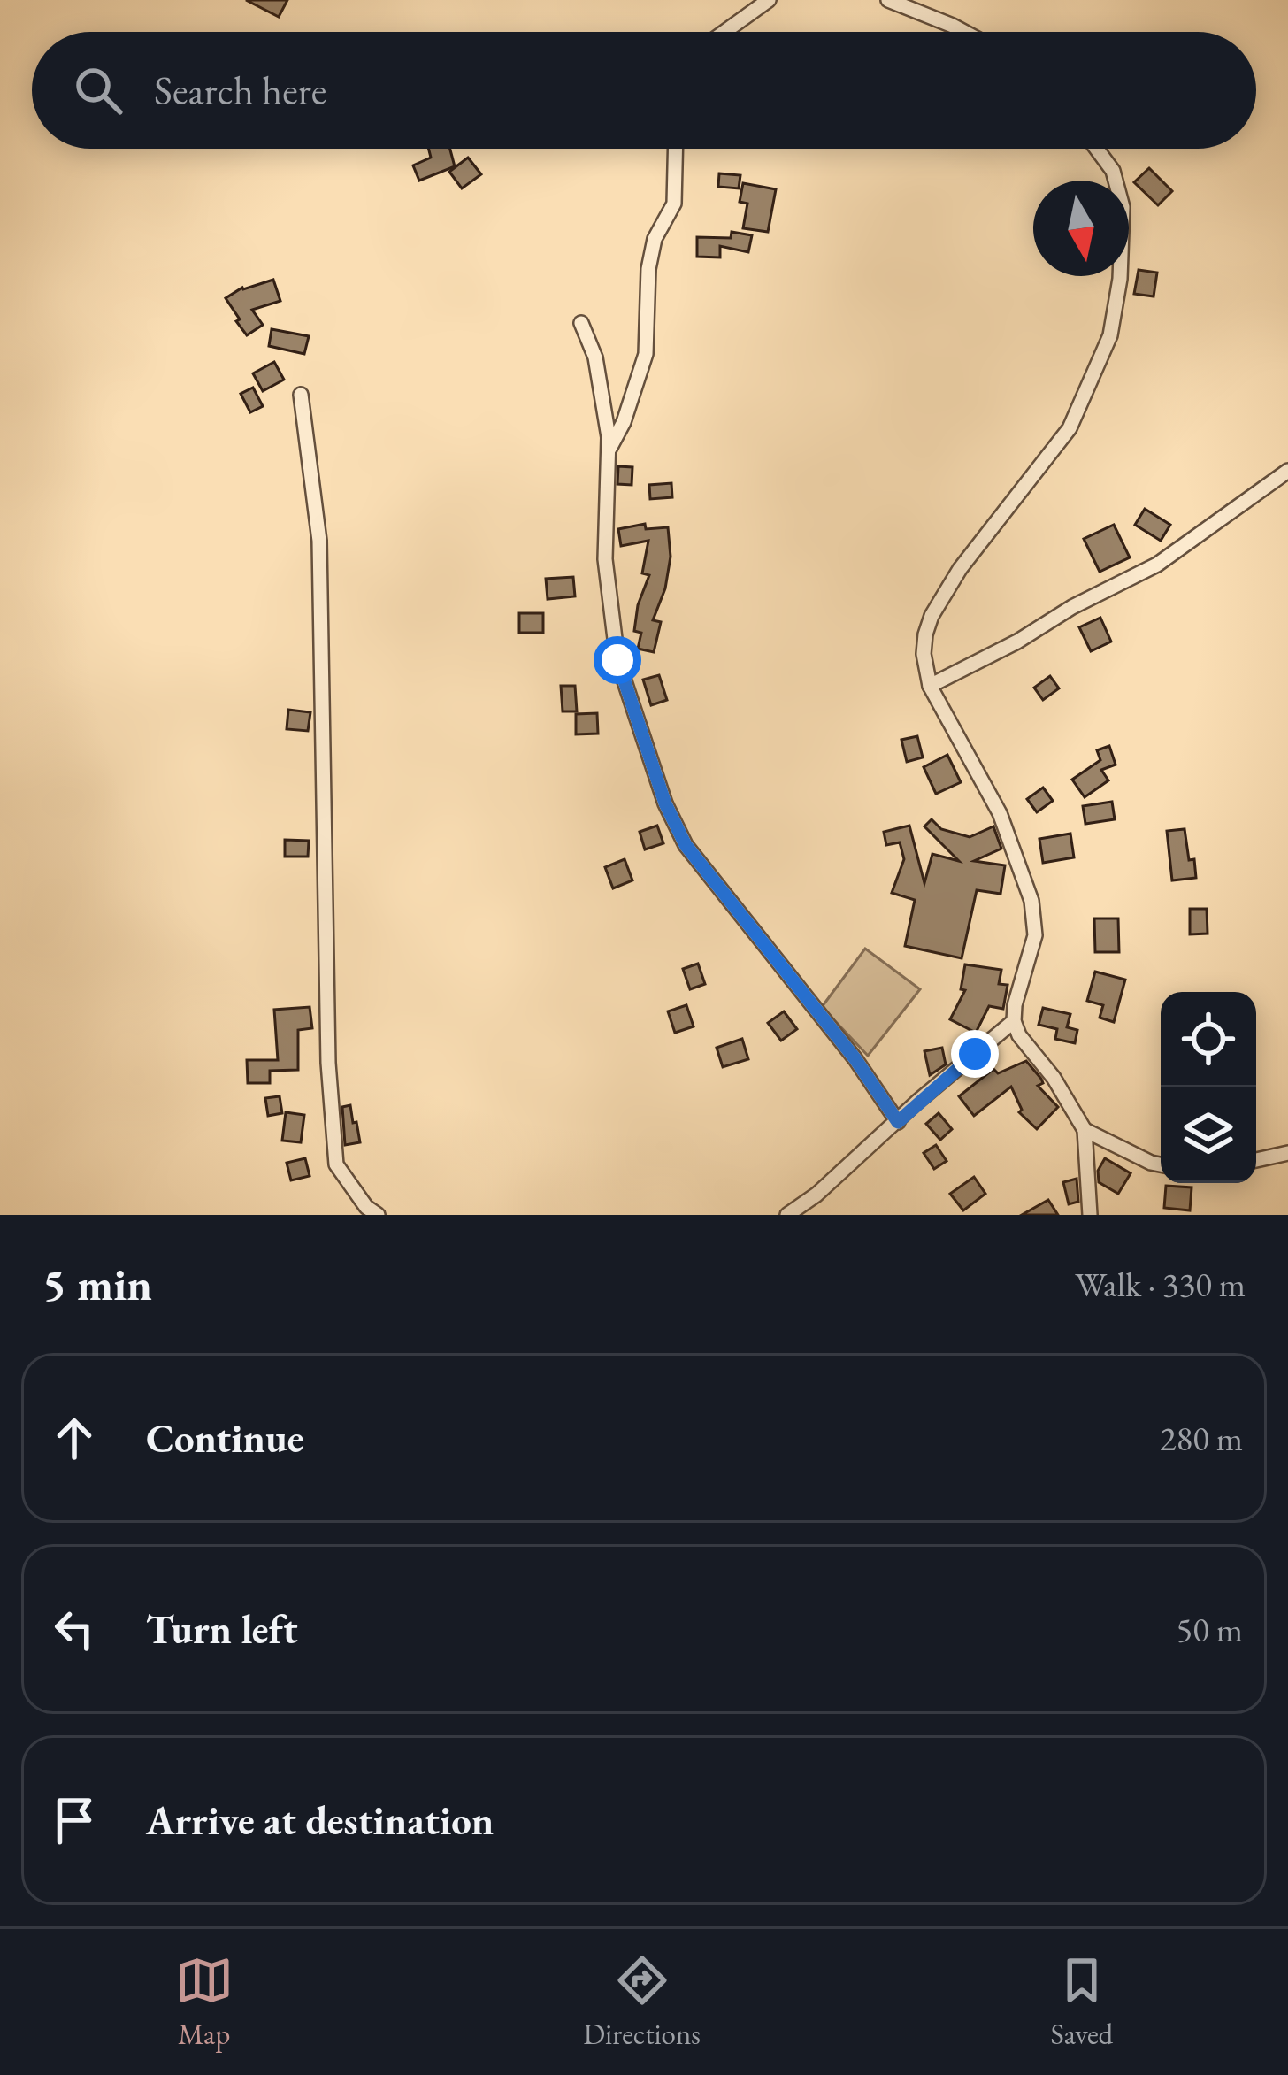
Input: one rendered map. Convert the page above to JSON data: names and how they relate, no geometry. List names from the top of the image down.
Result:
{
  "north": "bottom",
  "page": {
    "search": "Search here",
    "heading": ["5 min", "Walk · 330 m"],
    "list": [
      ["Continue", "280 m"],
      ["Turn left", "50 m"],
      "Arrive at destination"
    ],
    "nav": ["Map", "Directions", "Saved"]
  }
}
